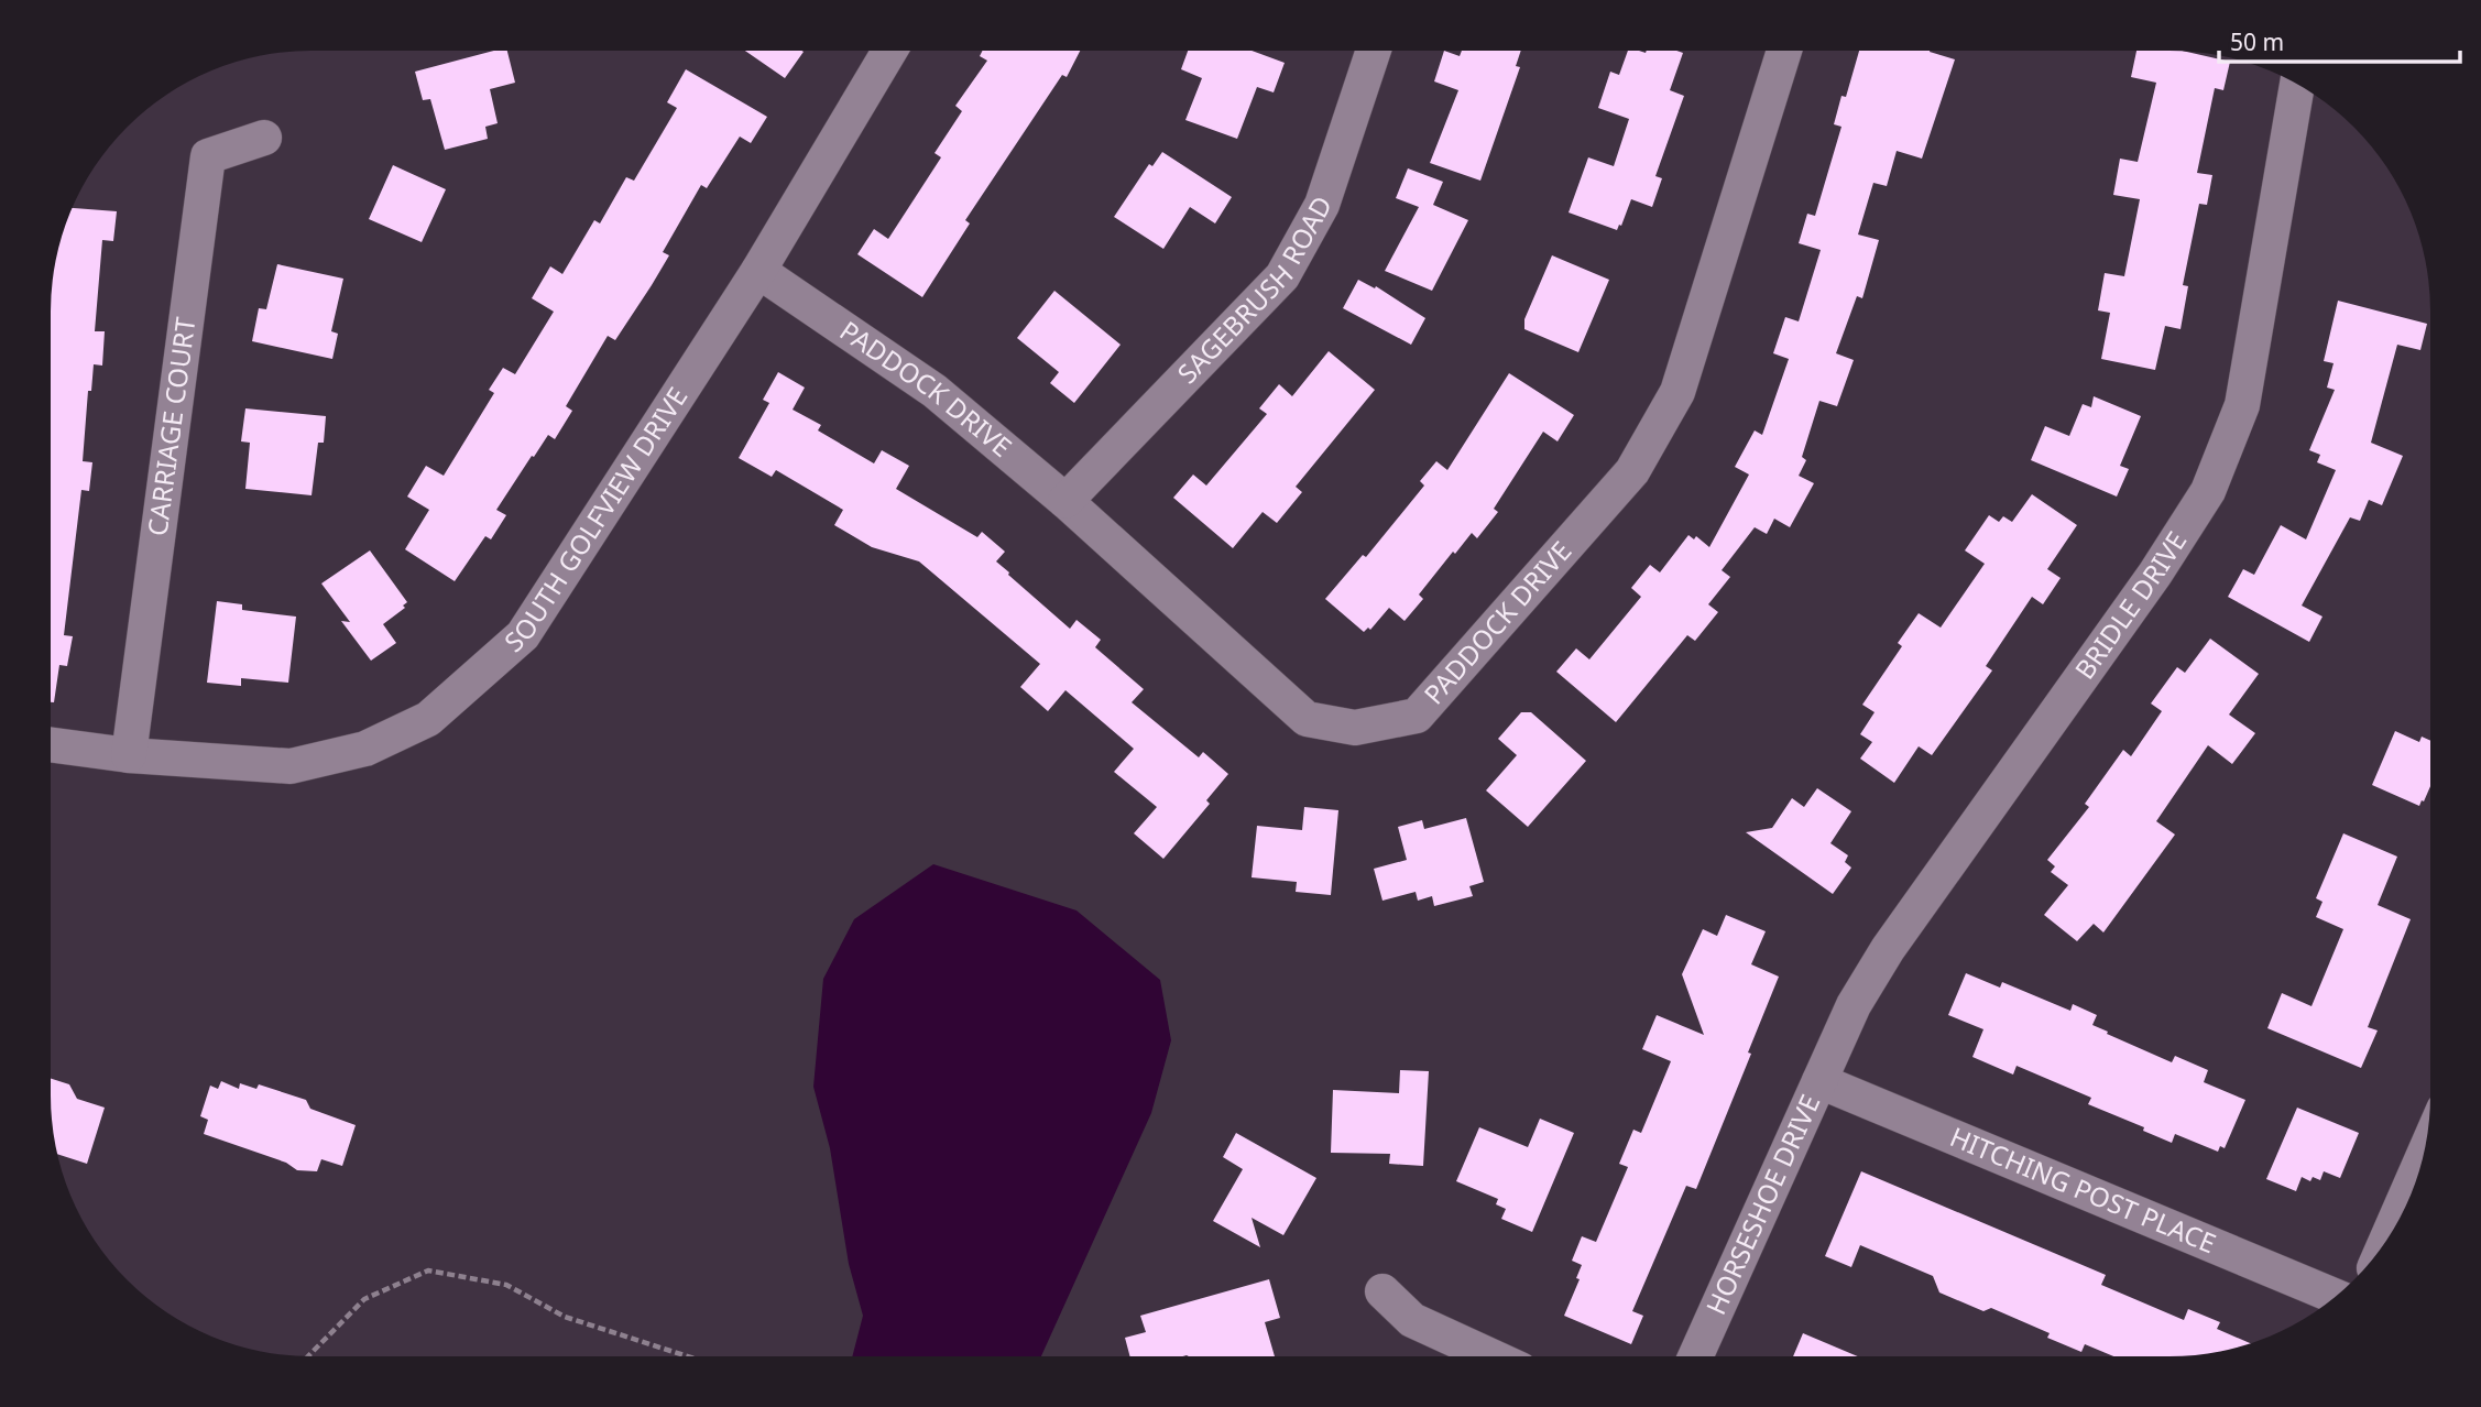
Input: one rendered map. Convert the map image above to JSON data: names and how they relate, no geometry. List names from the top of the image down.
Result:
{
  "streets": {
    "street": [
      "SAGEBRUSH ROAD",
      "PADDOCK DRIVE",
      "CARRIAGE COURT",
      "SOUTH GOLFVIEW DRIVE",
      "BRIDLE DRIVE",
      "HITCHING POST PLACE",
      "HORSESHOE DRIVE"
    ]
  },
  "crossings": [
    ["SAGEBRUSH ROAD", "PADDOCK DRIVE"],
    ["PADDOCK DRIVE", "SOUTH GOLFVIEW DRIVE"],
    ["CARRIAGE COURT", "SOUTH GOLFVIEW DRIVE"],
    ["BRIDLE DRIVE", "HITCHING POST PLACE"],
    ["BRIDLE DRIVE", "HORSESHOE DRIVE"],
    ["HITCHING POST PLACE", "HORSESHOE DRIVE"]
  ],
  "scale_bar": "50 m"
}
